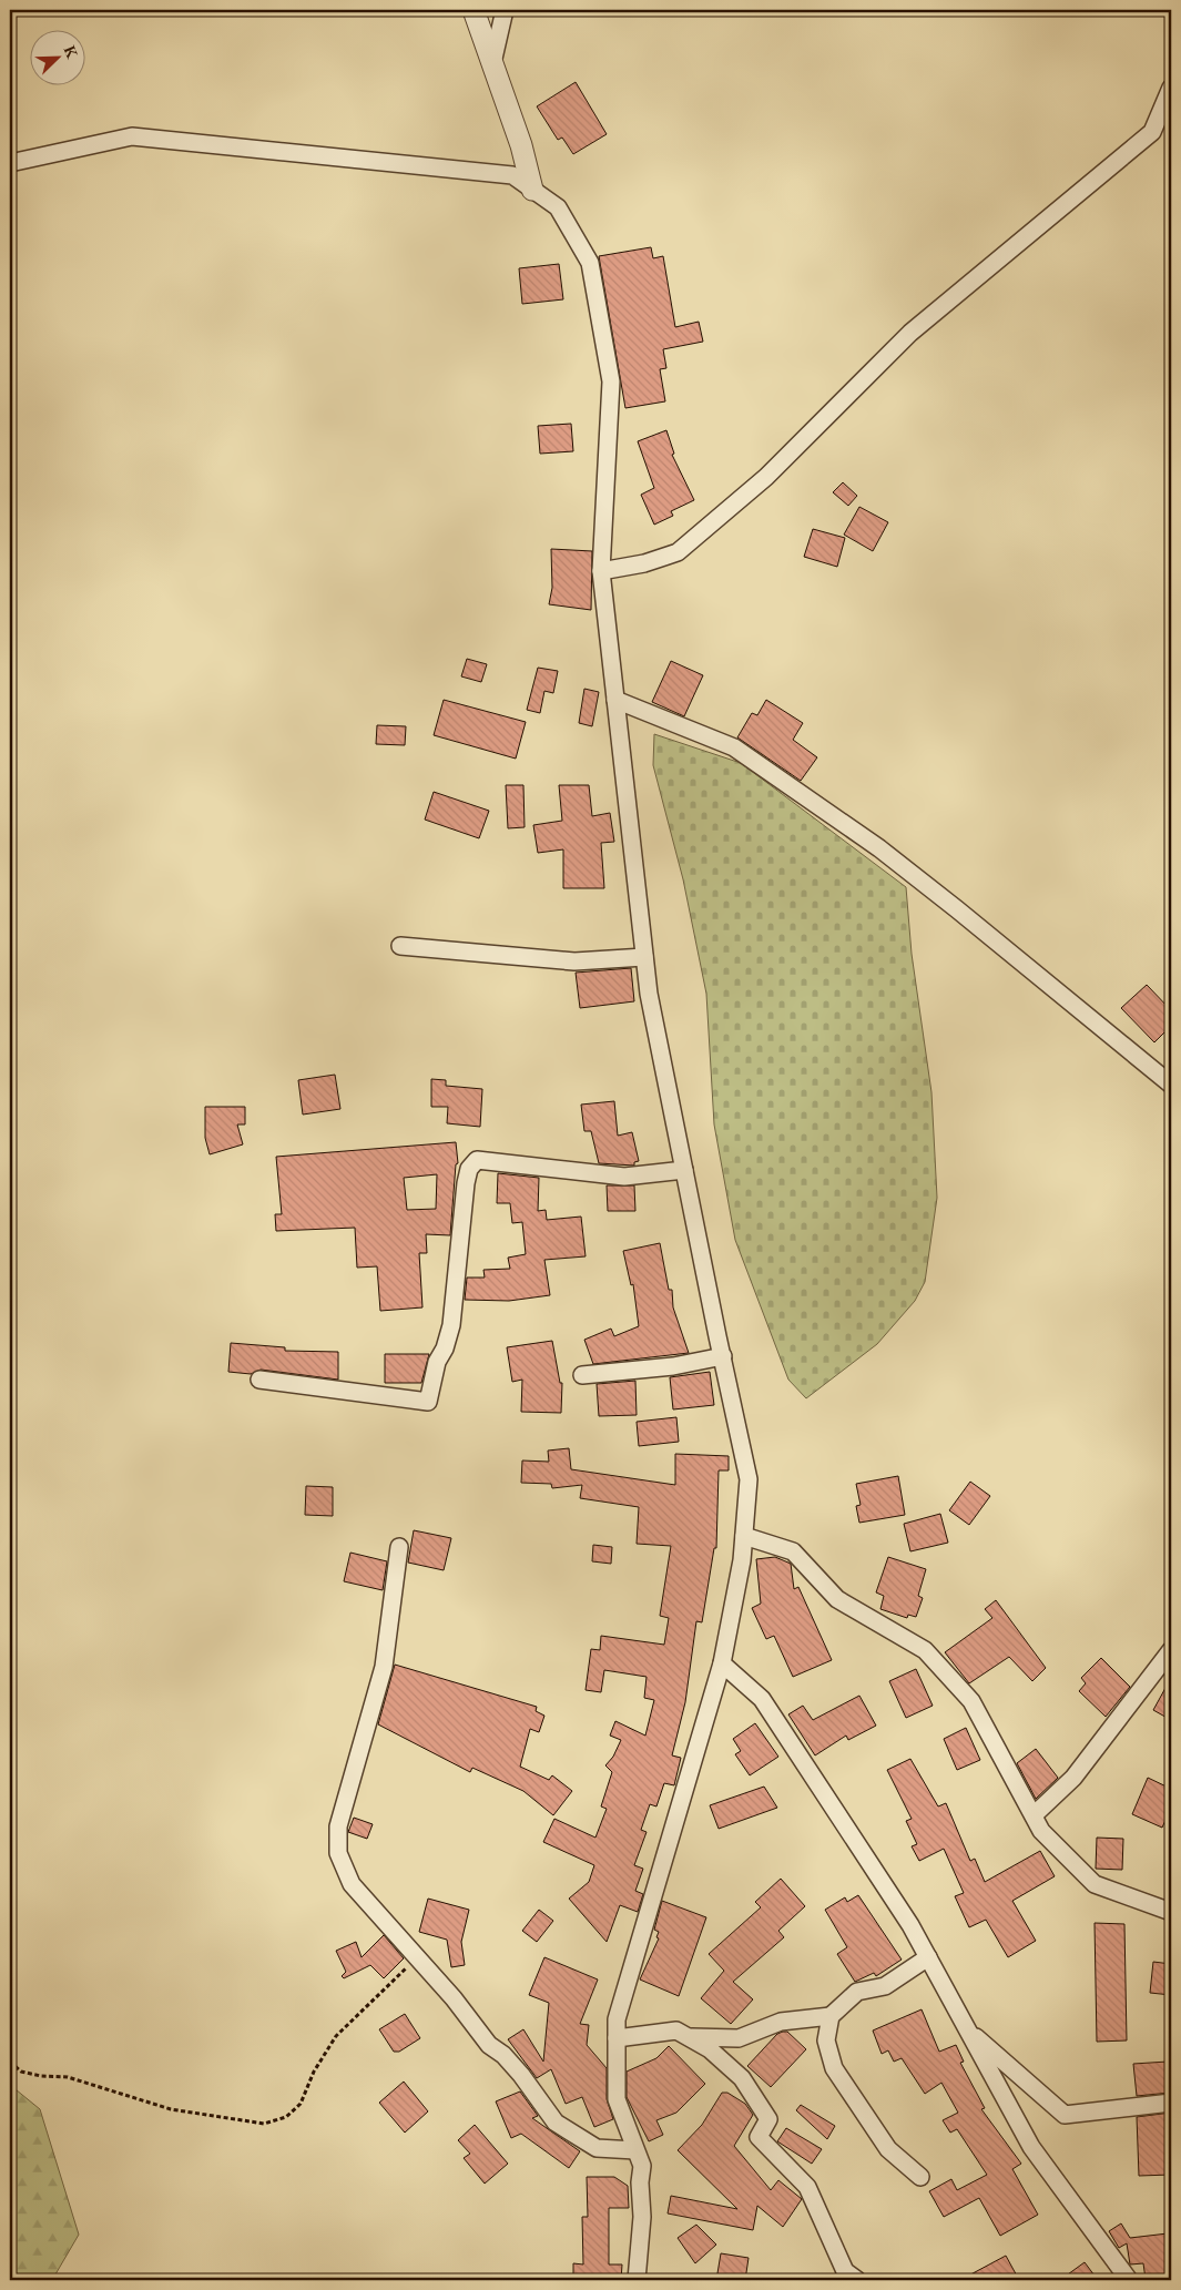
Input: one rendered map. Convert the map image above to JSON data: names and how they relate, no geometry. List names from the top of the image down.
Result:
{
  "north": "top right"
}
